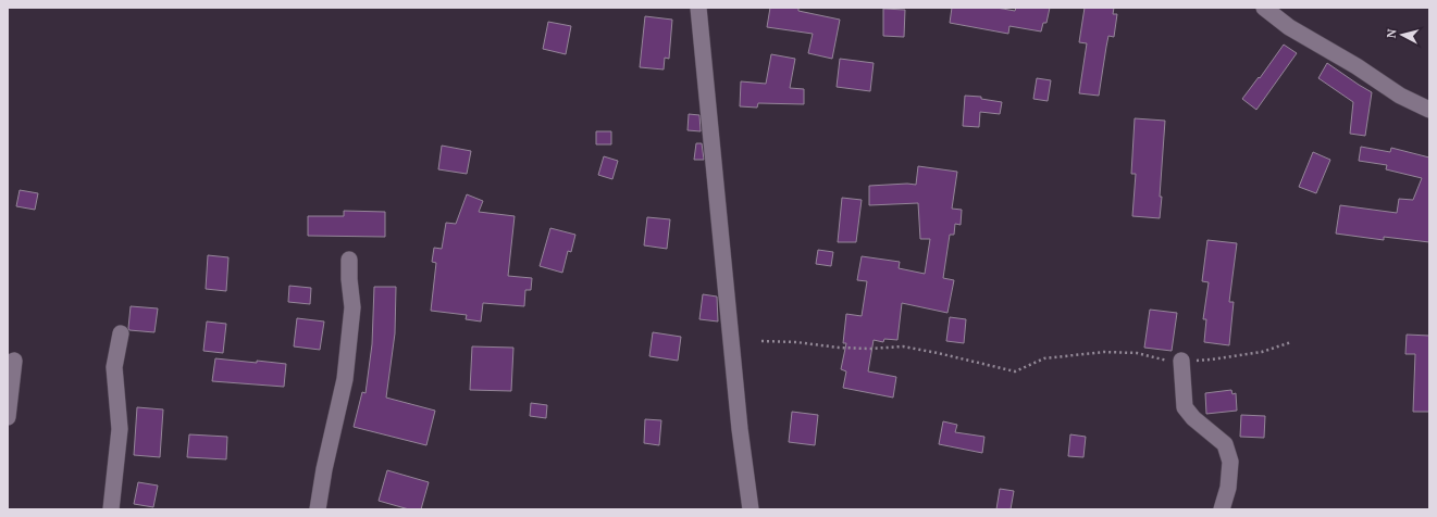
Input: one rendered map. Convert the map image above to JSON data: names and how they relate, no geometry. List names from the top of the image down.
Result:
{
  "north": "left"
}
